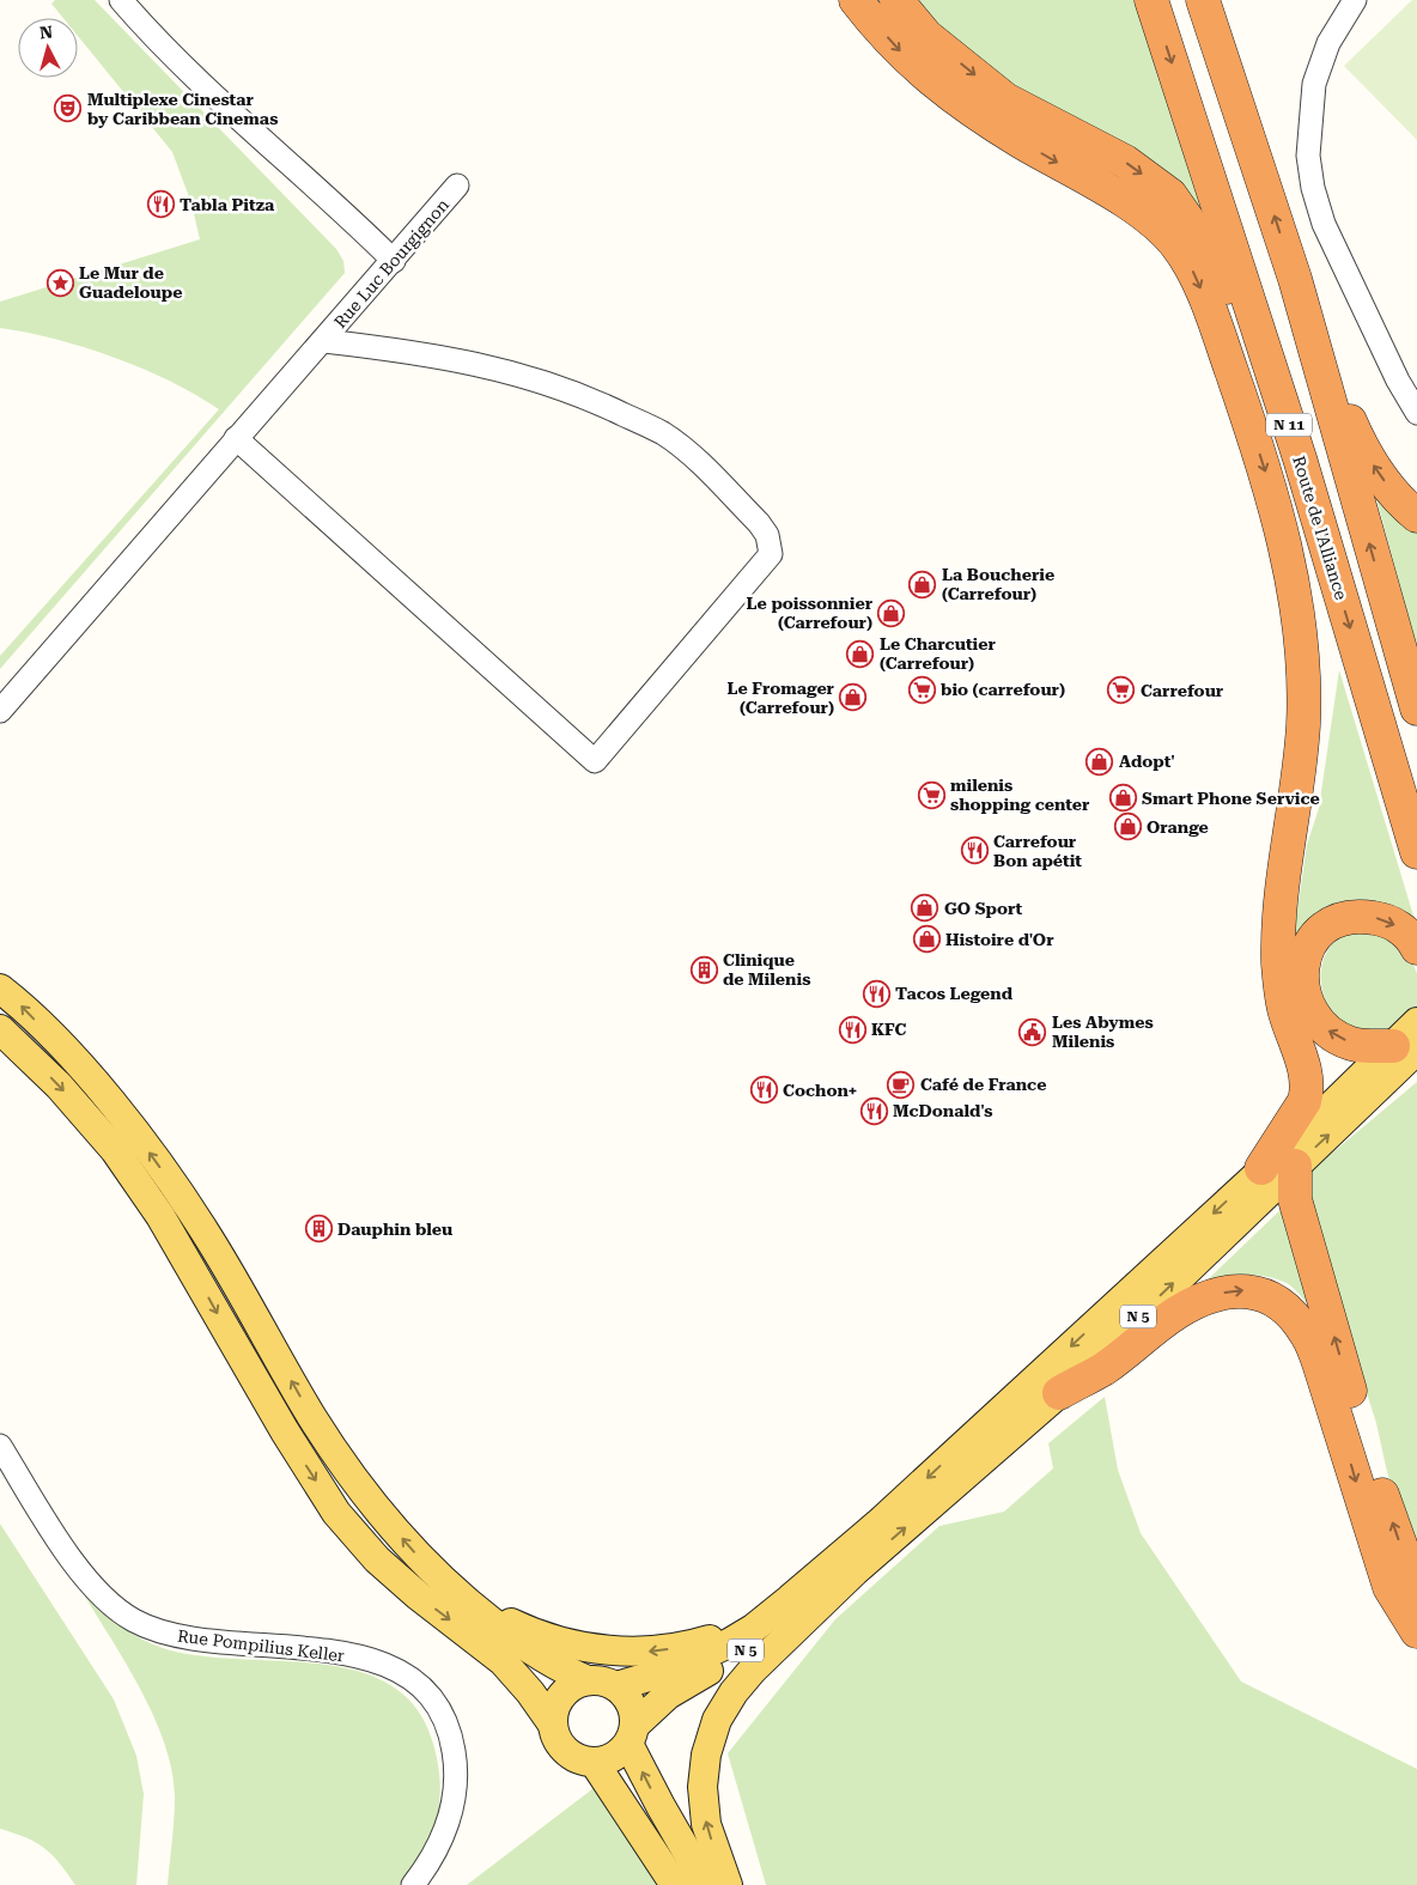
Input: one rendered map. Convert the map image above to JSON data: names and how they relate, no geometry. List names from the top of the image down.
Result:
{
  "streets": {
    "highway": ["N 11", "Route de l'Alliance"],
    "main road": ["N 5"],
    "street": ["Rue Luc Bourgignon", "Rue Pompilius Keller"]
  },
  "places": {
    "theatre": ["Multiplexe Cinestar by Caribbean Cinemas"],
    "restaurant": [
      "Tabla Pitza",
      "Carrefour Bon apétit",
      "Tacos Legend",
      "KFC",
      "Cochon+",
      "McDonald's"
    ],
    "place": ["Le Mur de Guadeloupe"],
    "shop": [
      "La Boucherie (Carrefour)",
      "Le poissonnier (Carrefour)",
      "Le Charcutier (Carrefour)",
      "Le Fromager (Carrefour)",
      "Adopt'",
      "Smart Phone Service",
      "Orange",
      "GO Sport",
      "Histoire d'Or"
    ],
    "supermarket": ["bio (carrefour)", "Carrefour", "milenis shopping center"],
    "building": ["Clinique de Milenis", "Dauphin bleu"],
    "public building": ["Les Abymes Milenis"],
    "cafe": ["Café de France"]
  },
  "north": "top"
}
